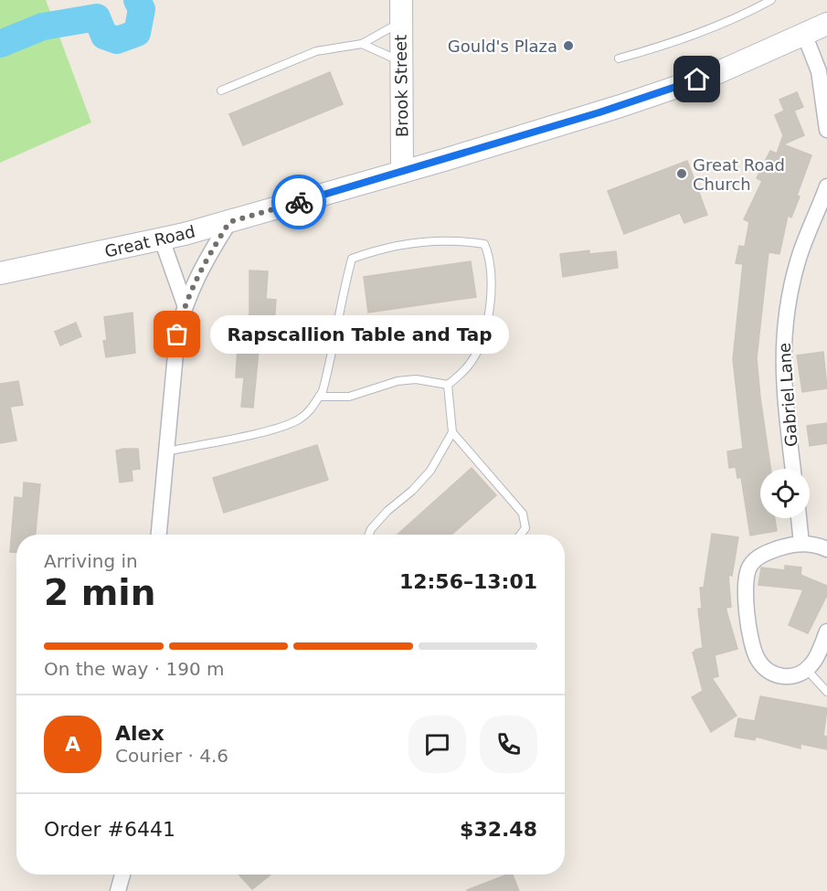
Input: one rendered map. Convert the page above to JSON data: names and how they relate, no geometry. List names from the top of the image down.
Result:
{
  "streets": {
    "main road": ["Brook Street", "Great Road"],
    "street": ["Gabriel Lane"]
  },
  "crossings": [
    ["Brook Street", "Great Road"]
  ],
  "places": ["Gould's Plaza", "Great Road Church", "Rapscallion Table and Tap"],
  "page": {
    "bubble": "Rapscallion Table and Tap",
    "heading": ["2 min", "Arriving in", "12:56–13:01"],
    "panel": [
      "Alex",
      "Courier · 4.6",
      "Order #6441",
      "$32.48"
    ],
    "bar": "On the way · 190 m",
    "round": "A"
  }
}
